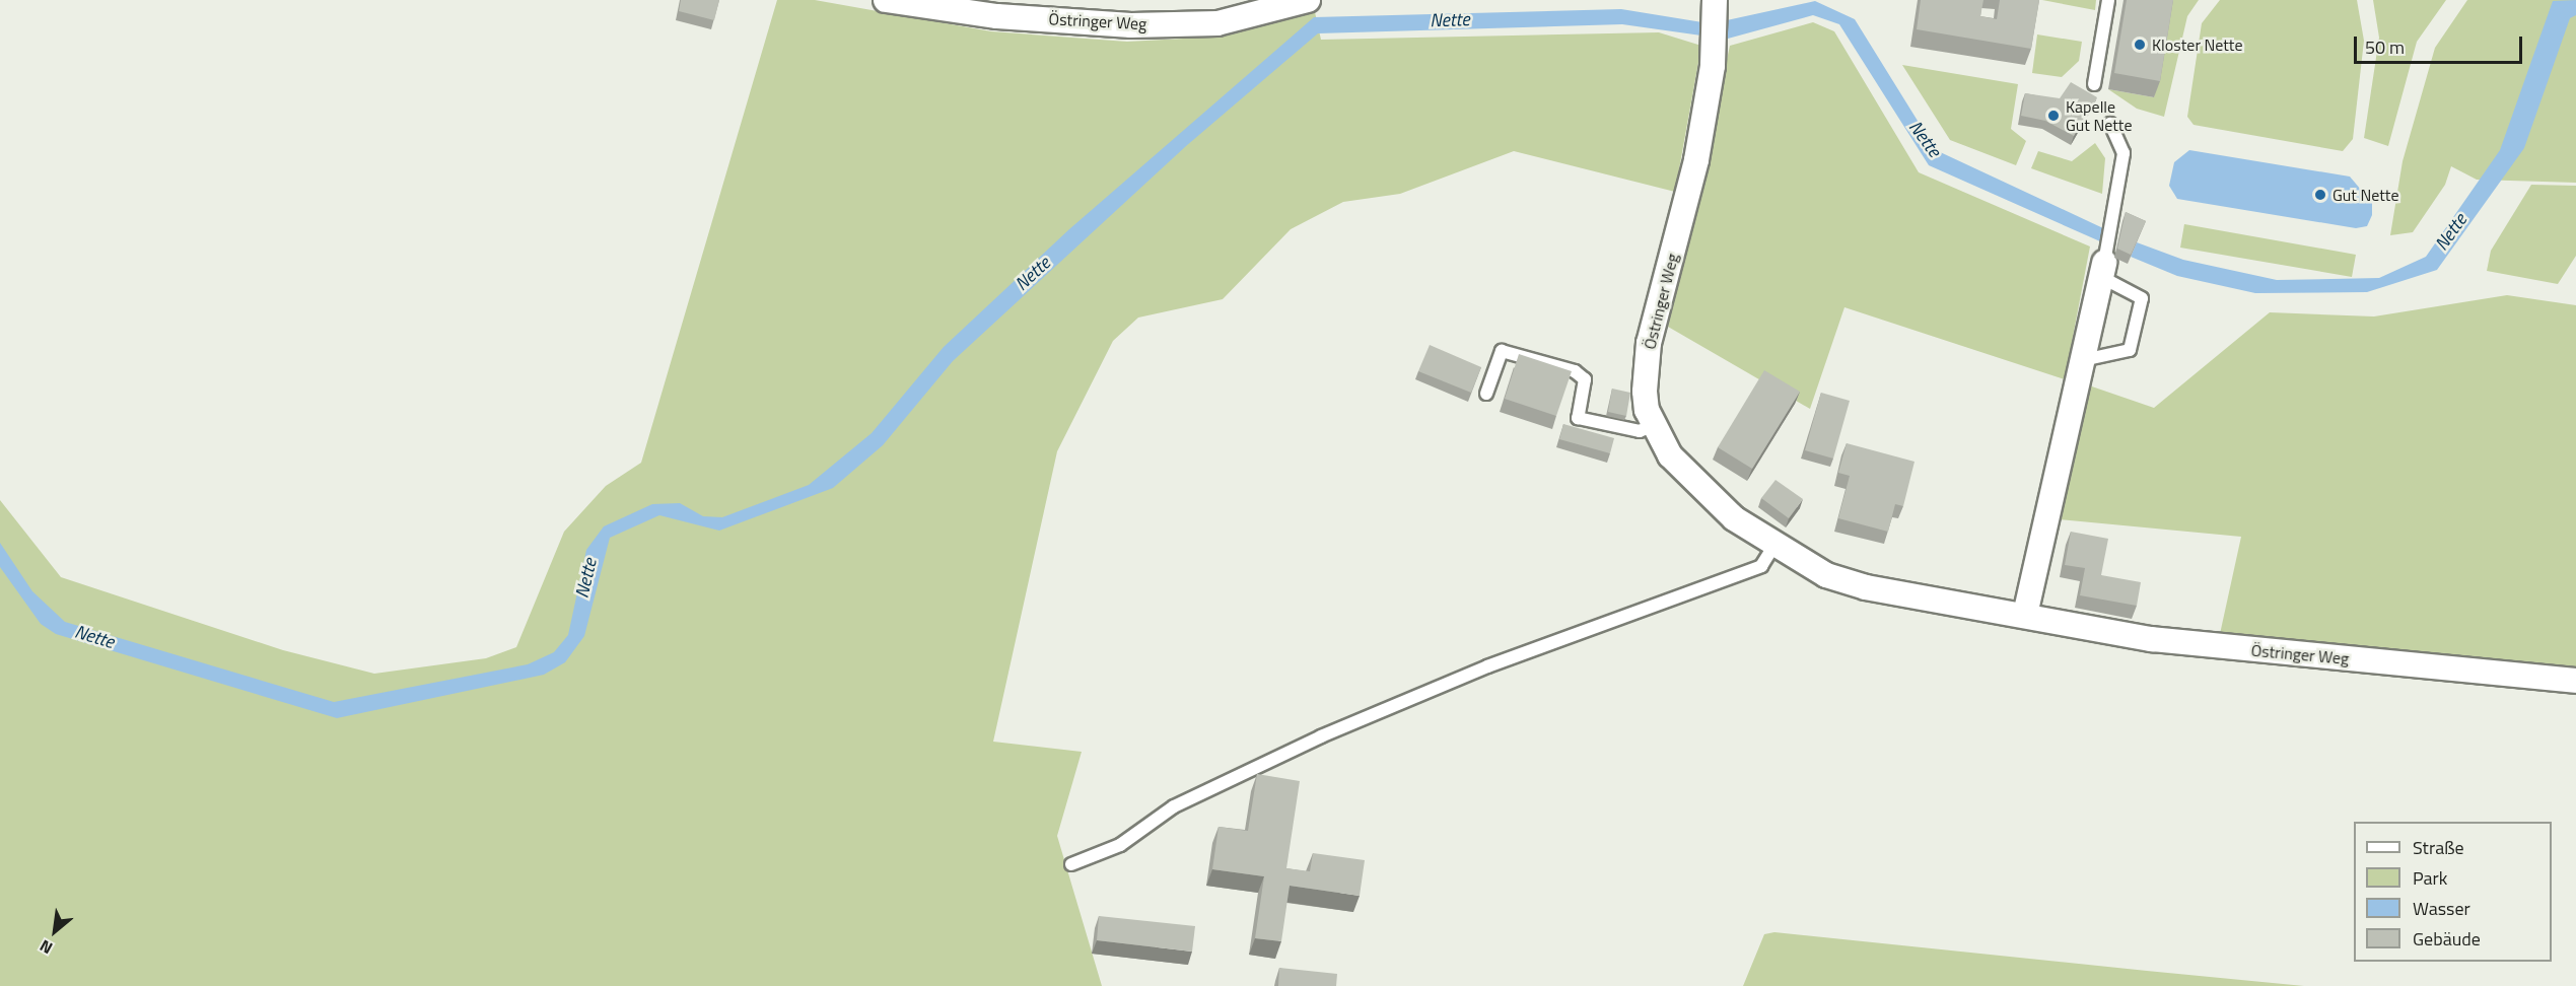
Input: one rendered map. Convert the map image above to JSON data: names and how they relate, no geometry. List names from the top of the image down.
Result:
{
  "streets": {
    "street": ["Östringer Weg"]
  },
  "water": ["Nette"],
  "places": ["Kloster Nette", "Kapelle Gut Nette", "Gut Nette"],
  "legend": [
    "Straße",
    "Park",
    "Wasser",
    "Gebäude"
  ],
  "scale_bar": "50 m",
  "north": "bottom left"
}
